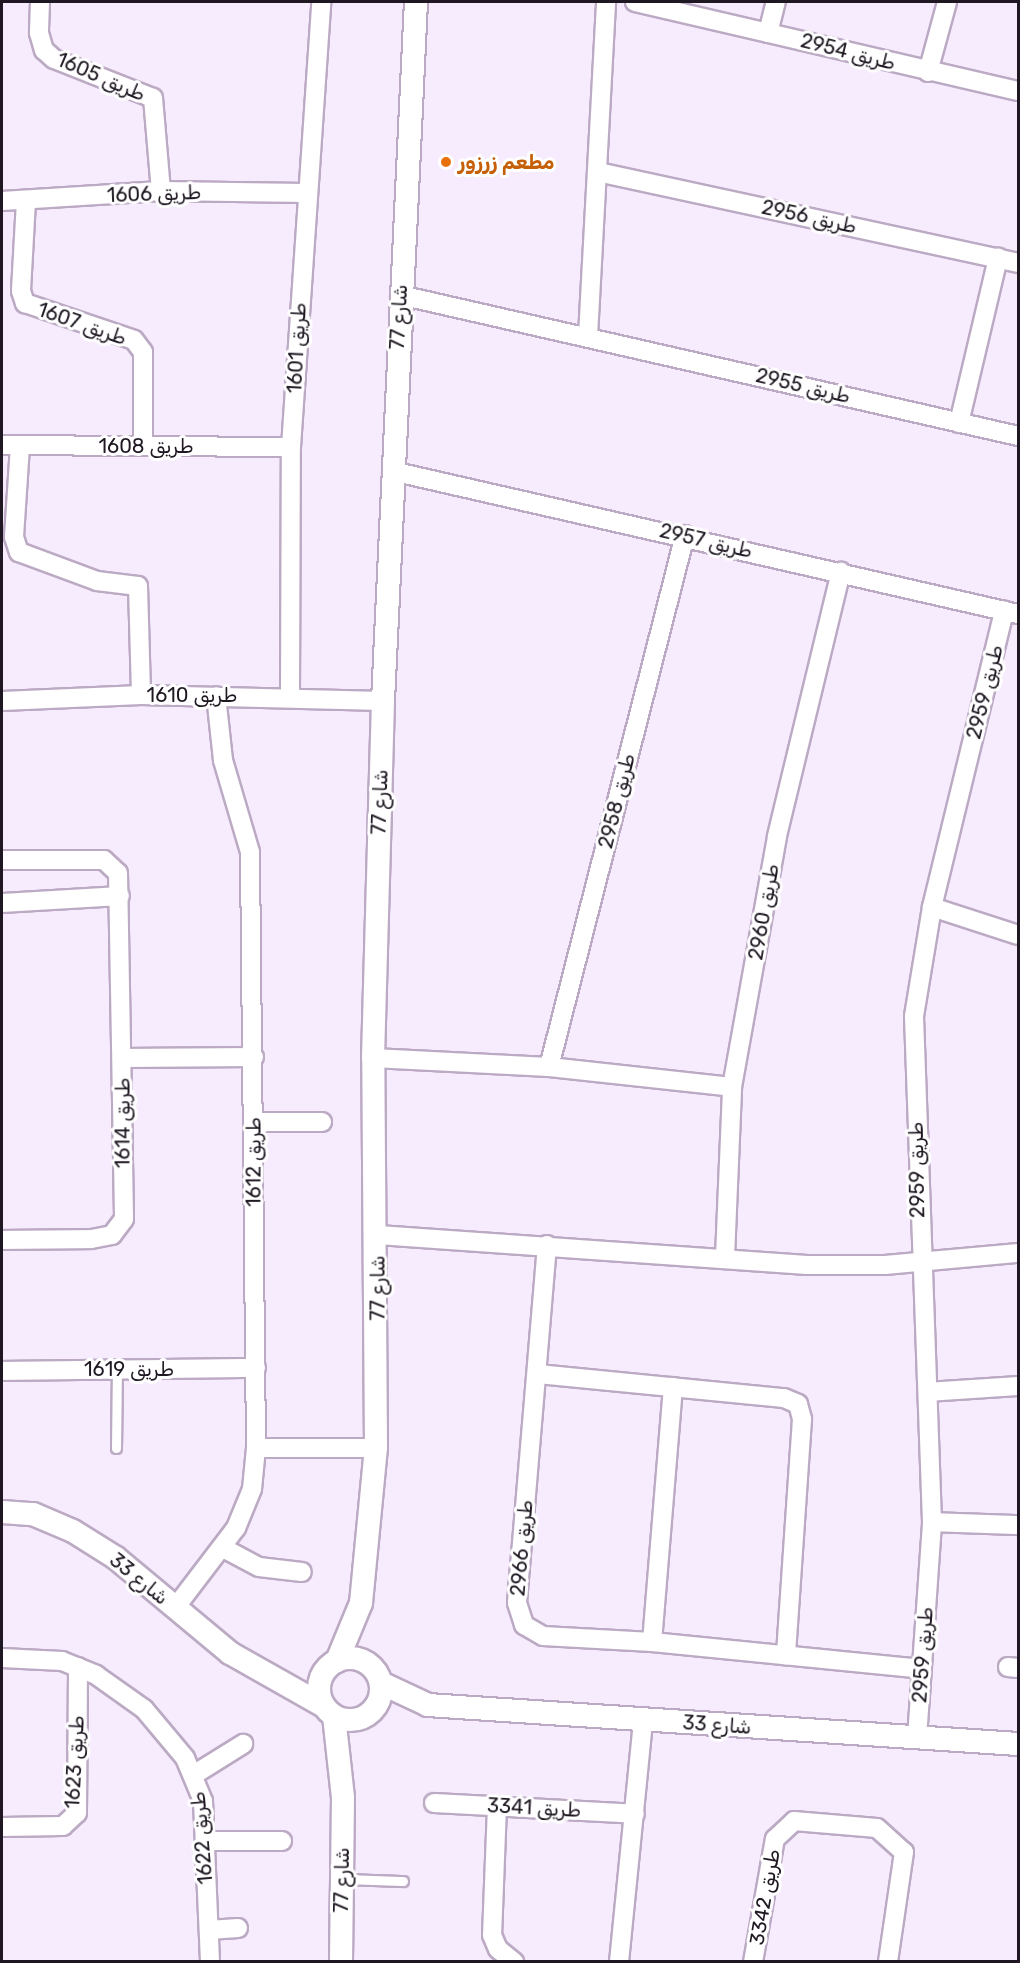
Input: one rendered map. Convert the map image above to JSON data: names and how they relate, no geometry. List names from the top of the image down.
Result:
{
  "streets": {
    "street": [
      "طريق 2954",
      "طريق 1605",
      "طريق 1606",
      "طريق 2956",
      "شارع 77",
      "طريق 1607",
      "طريق 1601",
      "طريق 2955",
      "طريق 1608",
      "طريق 2957",
      "طريق 2959",
      "طريق 1610",
      "طريق 2958",
      "طريق 2960",
      "طريق 1614",
      "طريق 1612",
      "طريق 1619",
      "طريق 2966",
      "شارع 33",
      "طريق 1623",
      "طريق 3341",
      "طريق 1622",
      "طريق 3342"
    ]
  },
  "crossings": [
    ["طريق 1605", "طريق 1606"],
    ["طريق 1606", "طريق 1607"],
    ["طريق 1606", "طريق 1601"],
    ["شارع 77", "طريق 2955"],
    ["شارع 77", "طريق 2957"],
    ["شارع 77", "طريق 1610"],
    ["شارع 77", "شارع 33"],
    ["طريق 1607", "طريق 1608"],
    ["طريق 1601", "طريق 1608"],
    ["طريق 1601", "طريق 1610"],
    ["طريق 2957", "طريق 2959"],
    ["طريق 2957", "طريق 2958"],
    ["طريق 2957", "طريق 2960"],
    ["طريق 2959", "طريق 2966"],
    ["طريق 2959", "شارع 33"],
    ["طريق 1610", "طريق 1612"],
    ["طريق 1612", "طريق 1619"],
    ["طريق 1612", "شارع 33"],
    ["طريق 1623", "طريق 1622"]
  ],
  "places": ["مطعم زرزور"]
}
